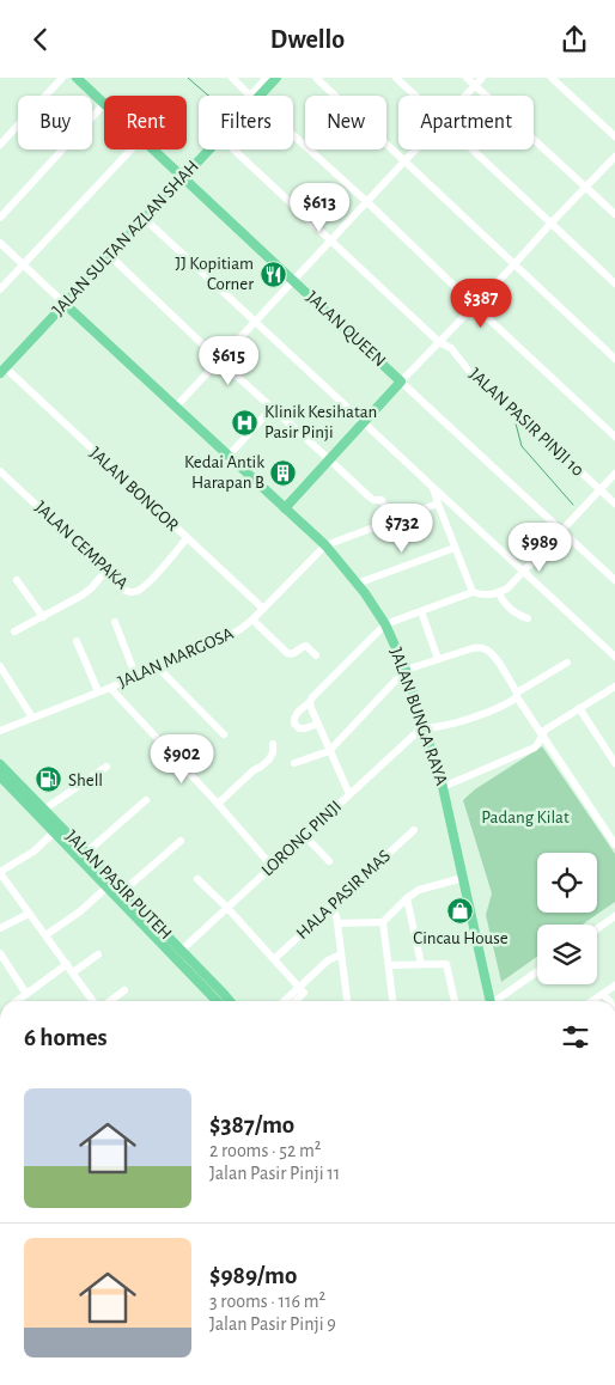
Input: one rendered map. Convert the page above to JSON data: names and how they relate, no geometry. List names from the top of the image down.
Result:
{
  "streets": {
    "main road": [
      "JALAN SULTAN AZLAN SHAH",
      "JALAN QUEEN",
      "JALAN BUNGA RAYA",
      "JALAN PASIR PUTEH"
    ],
    "street": [
      "JALAN PASIR PINJI 10",
      "JALAN BONGOR",
      "JALAN CEMPAKA",
      "JALAN MARGOSA",
      "LORONG PINJI",
      "HALA PASIR MAS"
    ]
  },
  "crossings": [
    ["JALAN SULTAN AZLAN SHAH", "JALAN QUEEN"],
    ["JALAN SULTAN AZLAN SHAH", "JALAN BONGOR"],
    ["JALAN SULTAN AZLAN SHAH", "JALAN BUNGA RAYA"],
    ["JALAN BONGOR", "JALAN CEMPAKA"],
    ["JALAN BONGOR", "JALAN MARGOSA"],
    ["JALAN MARGOSA", "JALAN BUNGA RAYA"],
    ["JALAN BUNGA RAYA", "LORONG PINJI"],
    ["LORONG PINJI", "JALAN PASIR PUTEH"]
  ],
  "parks": ["Padang Kilat"],
  "places": {
    "restaurant": ["JJ Kopitiam Corner"],
    "hospital": ["Klinik Kesihatan Pasir Pinji"],
    "building": ["Kedai Antik Harapan B"],
    "fuel station": ["Shell"],
    "shop": ["Cincau House"]
  },
  "page": {
    "header": "Dwello",
    "chip": [
      "Buy",
      "Rent",
      "Filters",
      "New",
      "Apartment"
    ],
    "price": [
      "$613",
      "$387",
      "$615",
      "$732",
      "$989",
      "$902"
    ],
    "heading": "6 homes",
    "list": [
      {
        "name": "$387/mo",
        "note": "2 rooms · 52 m² · Jalan Pasir Pinji 11"
      },
      {
        "name": "$989/mo",
        "note": "3 rooms · 116 m² · Jalan Pasir Pinji 9"
      }
    ]
  }
}
